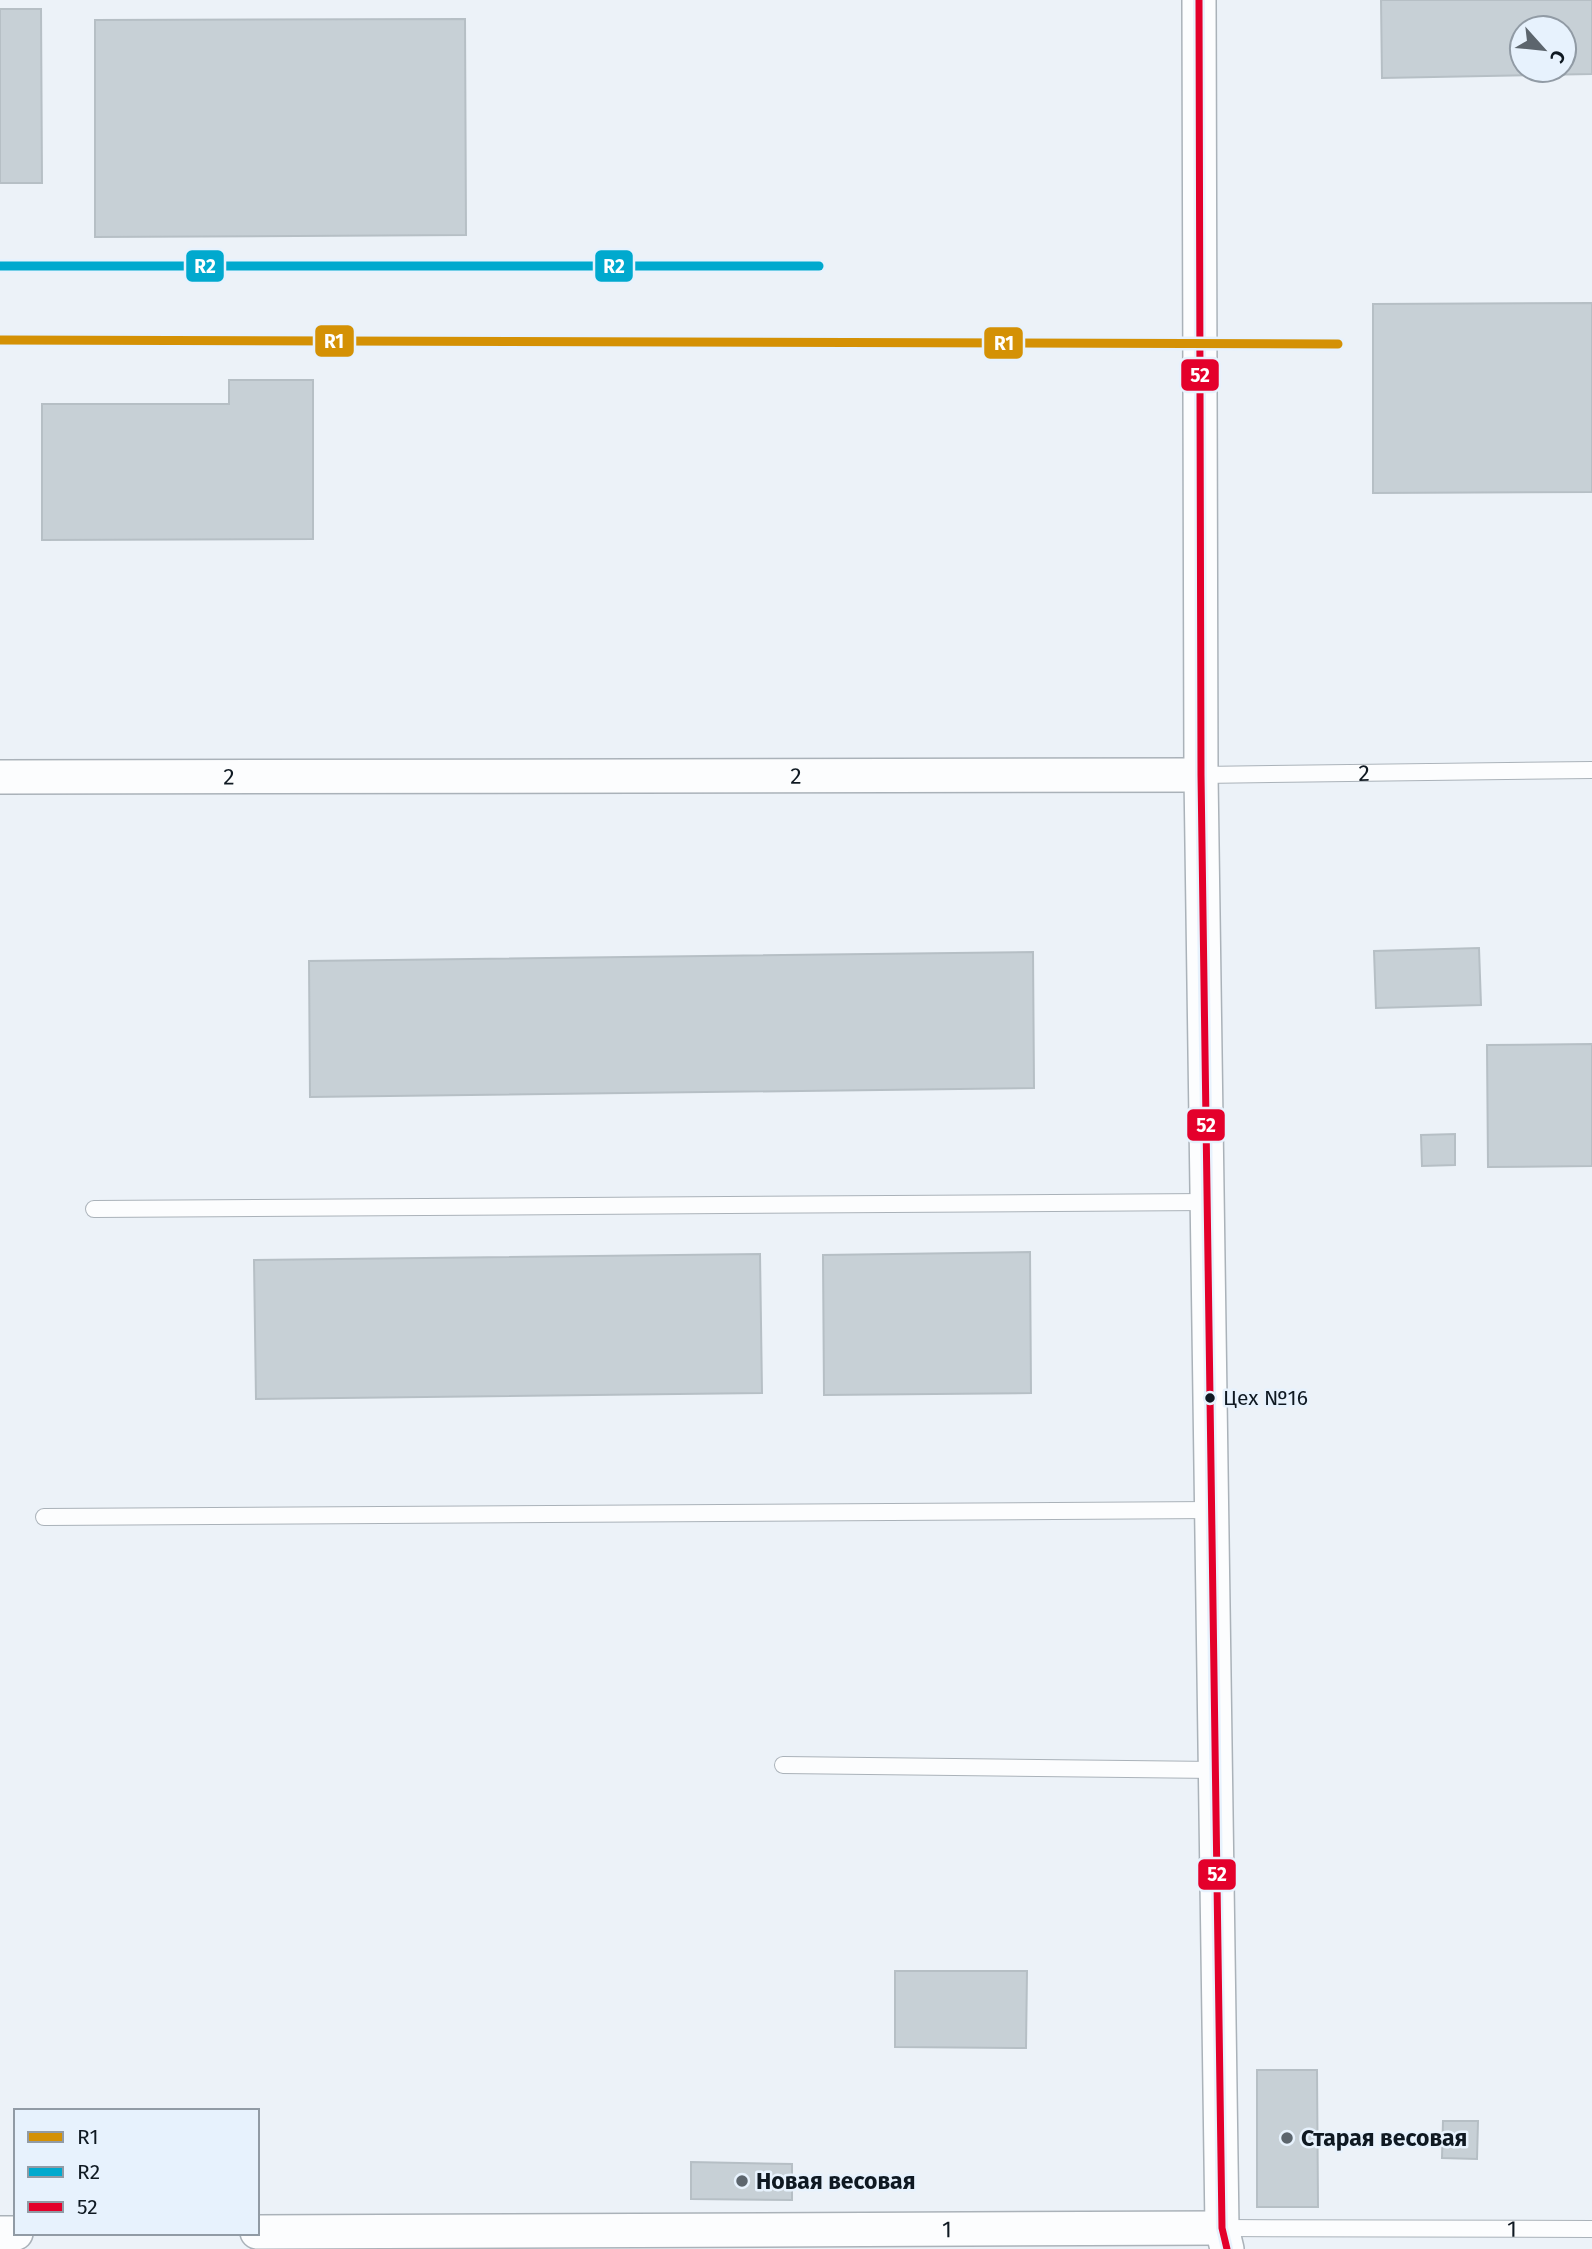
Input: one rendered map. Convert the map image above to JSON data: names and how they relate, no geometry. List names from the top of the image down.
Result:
{
  "streets": {
    "street": ["2", "1"]
  },
  "places": ["Цех №16", "Старая весовая", "Новая весовая"],
  "lines": ["transit line 52", "transit line R2", "transit line R1"],
  "legend": ["R1", "R2", "52"],
  "north": "bottom right"
}
